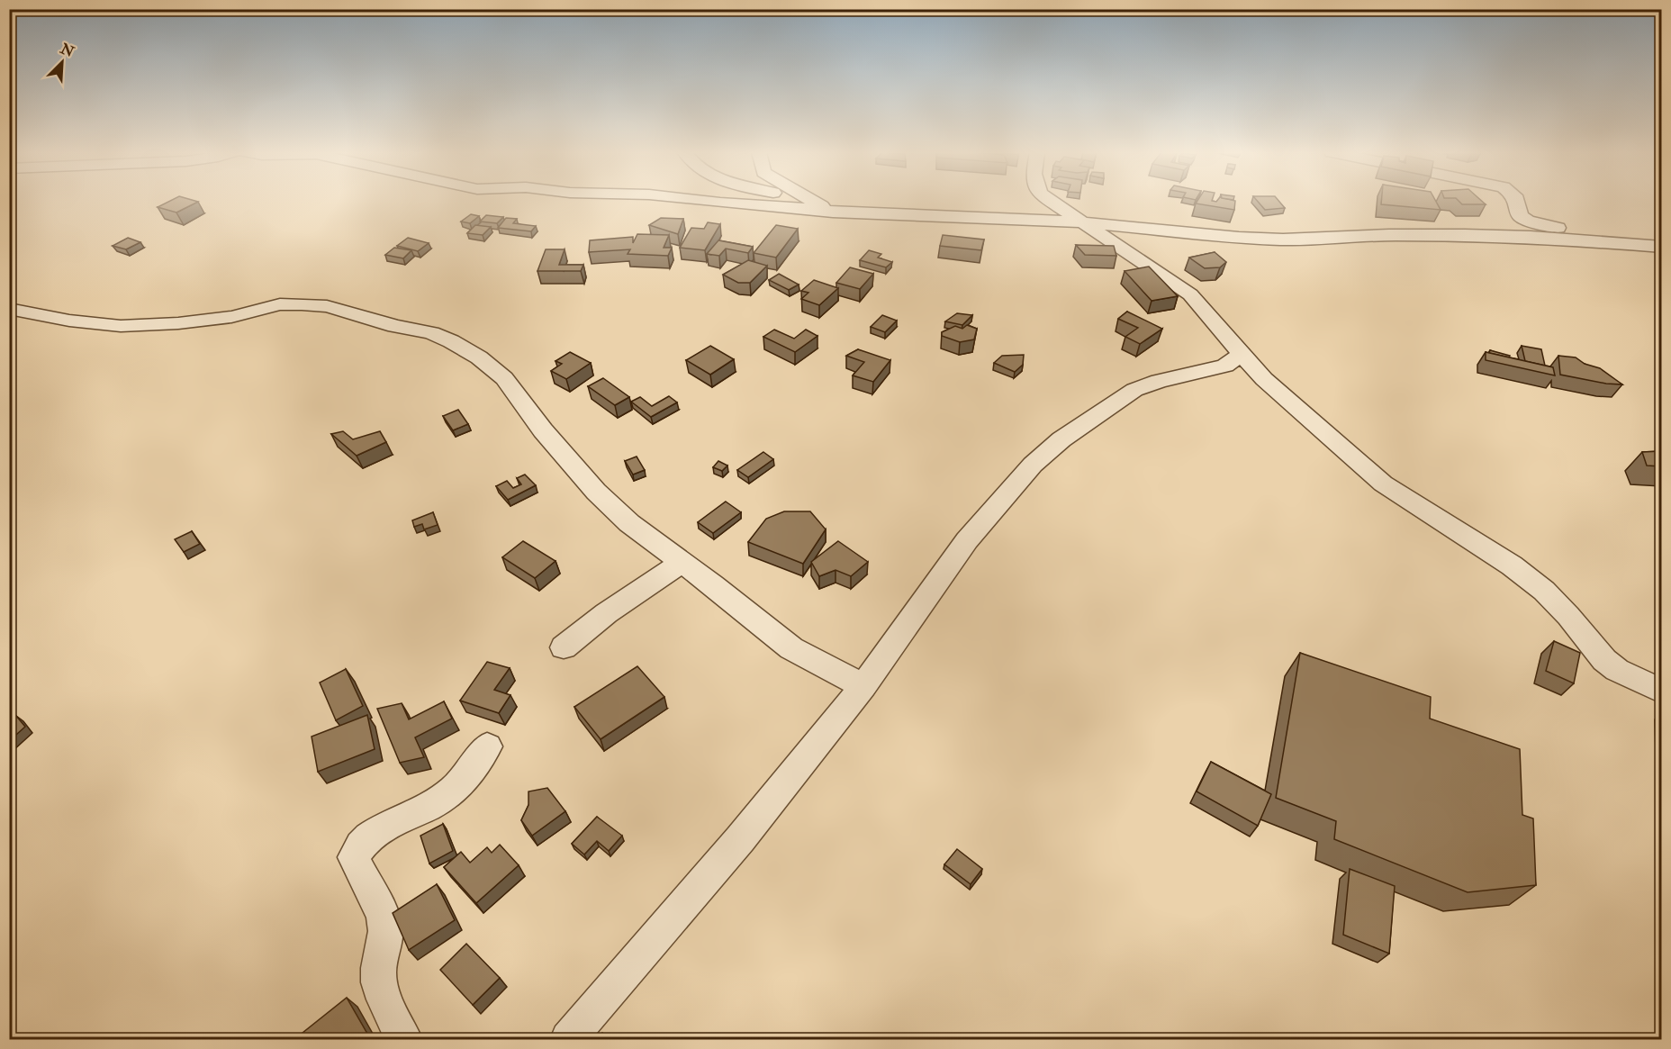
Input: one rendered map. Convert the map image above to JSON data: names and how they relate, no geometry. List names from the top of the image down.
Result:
{
  "north": "top right"
}
